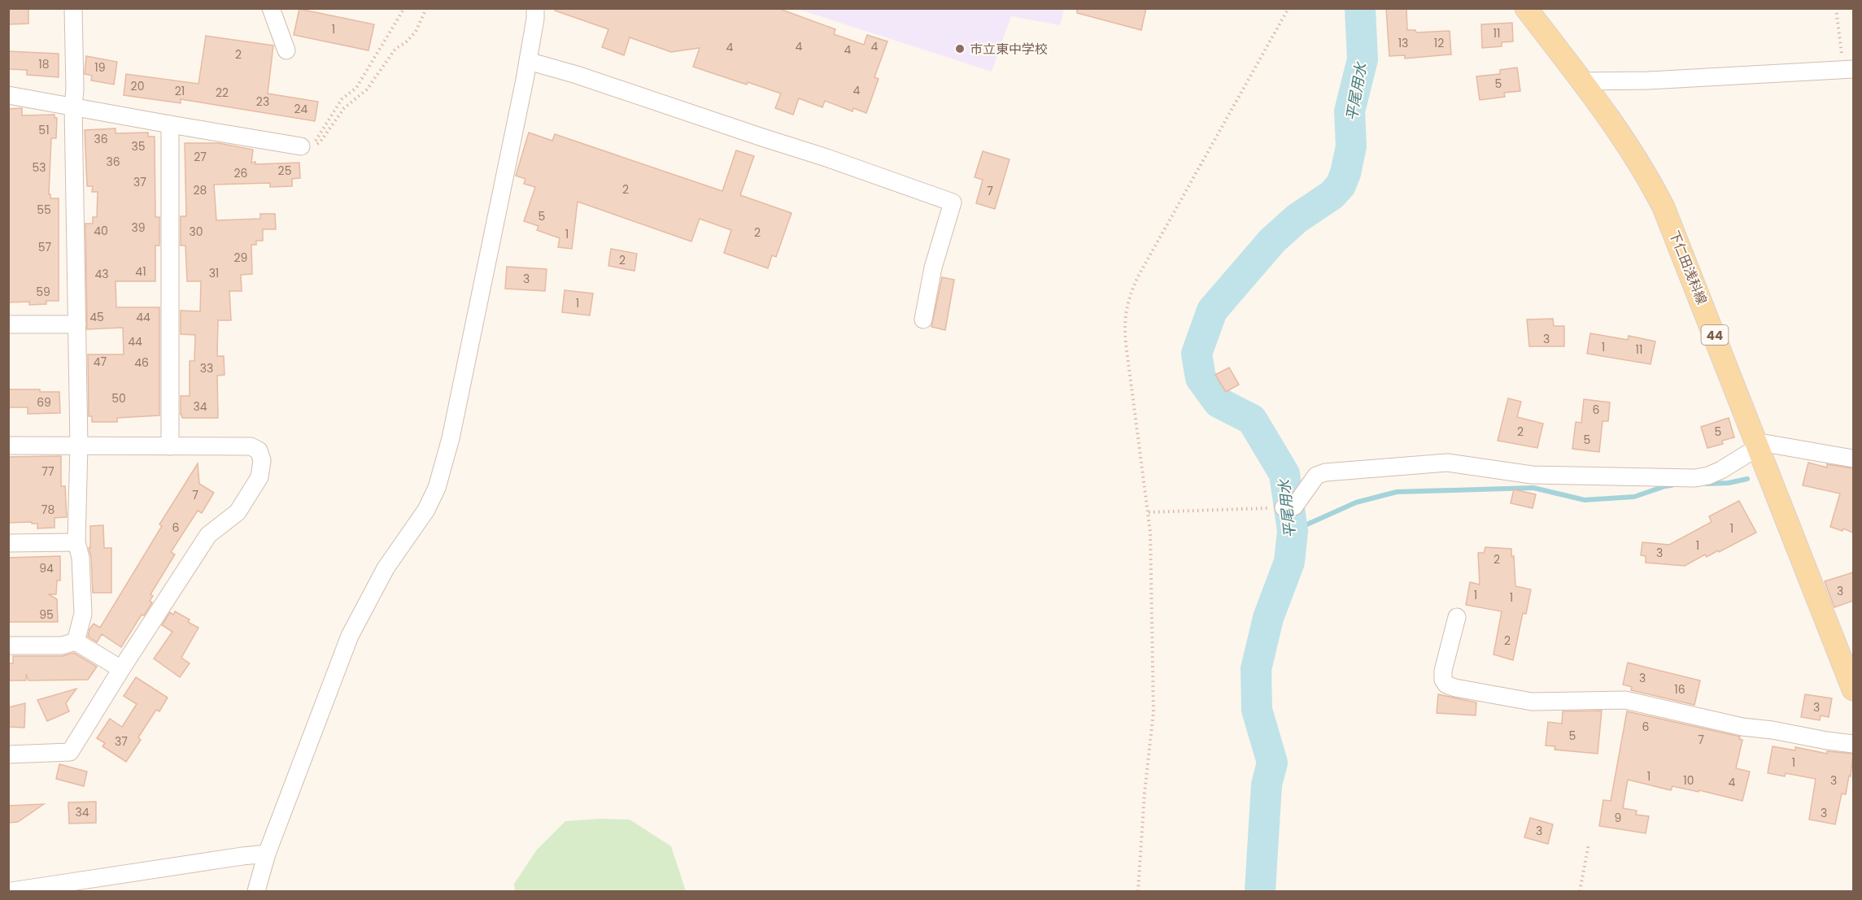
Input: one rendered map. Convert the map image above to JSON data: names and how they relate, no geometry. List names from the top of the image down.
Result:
{
  "streets": {
    "main road": ["下仁田浅科線", "44"]
  },
  "water": ["平尾用水"],
  "places": ["市立東中学校"],
  "house_numbers": [
    "1",
    "11",
    "13",
    "12",
    "4",
    "4",
    "4",
    "4",
    "2",
    "18",
    "19",
    "5",
    "20",
    "4",
    "21",
    "22",
    "23",
    "24",
    "51",
    "36",
    "35",
    "27",
    "36",
    "53",
    "25",
    "26",
    "37",
    "2",
    "28",
    "7",
    "55",
    "5",
    "39",
    "40",
    "30",
    "2",
    "1",
    "57",
    "29",
    "2",
    "41",
    "31",
    "43",
    "3",
    "59",
    "1",
    "45",
    "44",
    "3",
    "44",
    "1",
    "11",
    "47",
    "46",
    "33",
    "50",
    "69",
    "34",
    "6",
    "2",
    "5",
    "5",
    "77",
    "7",
    "78",
    "6",
    "1",
    "1",
    "3",
    "2",
    "94",
    "3",
    "1",
    "1",
    "95",
    "2",
    "3",
    "16",
    "3",
    "6",
    "5",
    "7",
    "37",
    "1",
    "1",
    "10",
    "3",
    "4",
    "34",
    "3",
    "9",
    "3"
  ]
}
